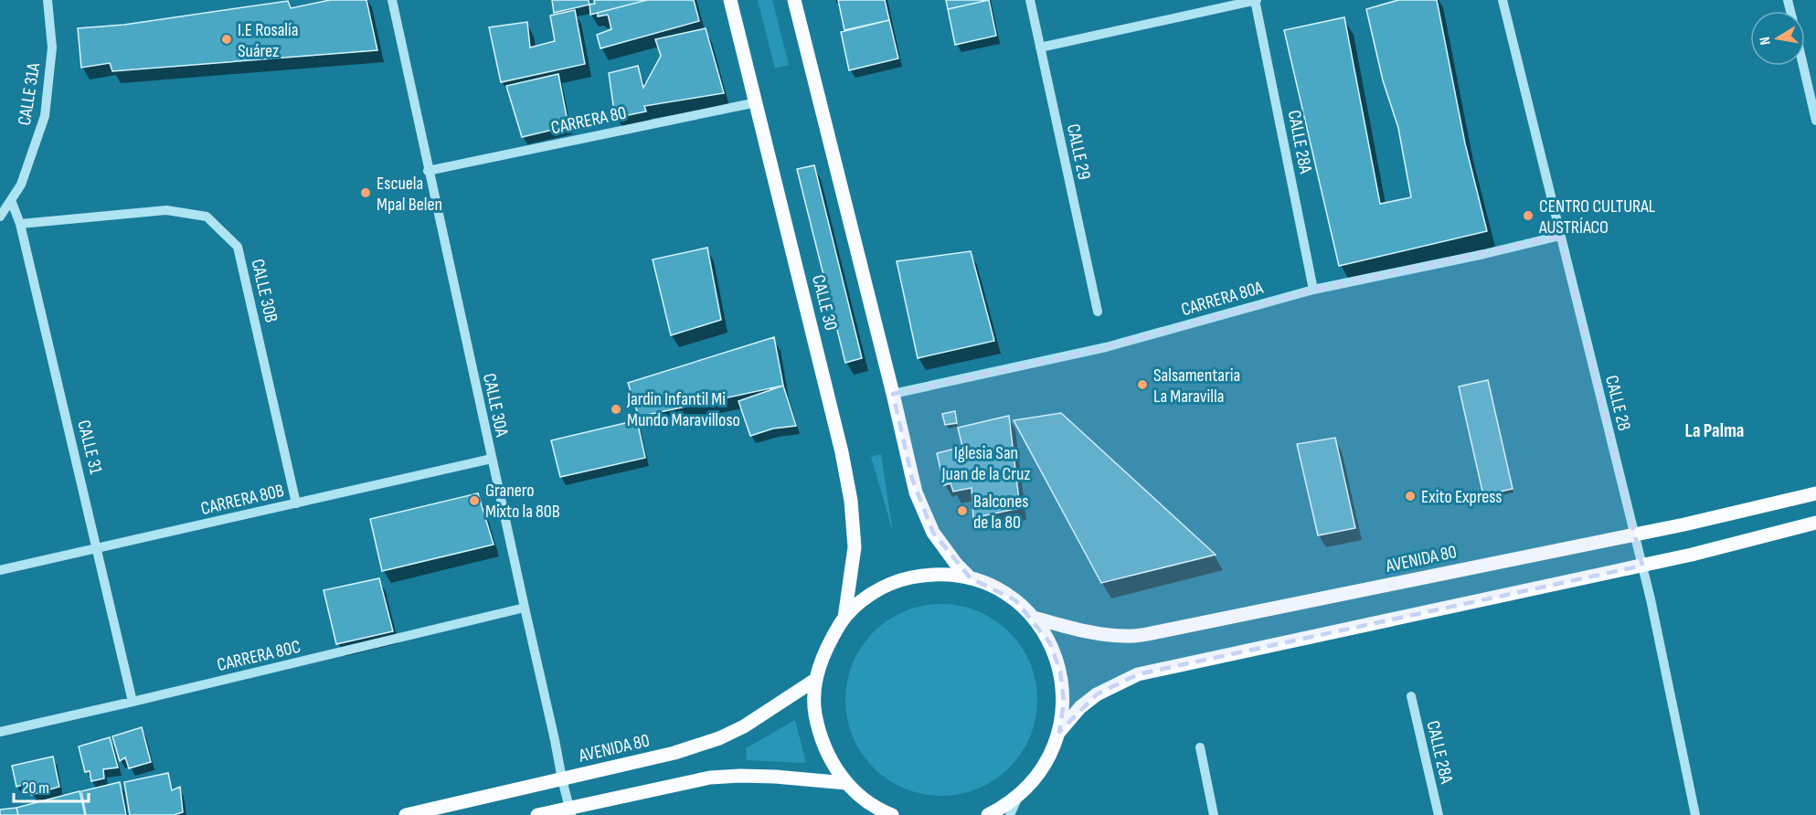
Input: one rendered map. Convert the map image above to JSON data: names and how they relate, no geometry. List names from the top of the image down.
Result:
{
  "streets": {
    "main road": ["CALLE 30", "AVENIDA 80"],
    "street": [
      "CALLE 31A",
      "CARRERA 80",
      "CALLE 28A",
      "CALLE 29",
      "CALLE 30B",
      "CARRERA 80A",
      "CALLE 28",
      "CALLE 30A",
      "CALLE 31",
      "CARRERA 80B",
      "CARRERA 80C"
    ]
  },
  "crossings": [
    ["CALLE 31A", "CALLE 31"],
    ["CARRERA 80", "CALLE 30"],
    ["CARRERA 80", "CALLE 30A"],
    ["CALLE 28A", "CARRERA 80A"],
    ["CALLE 30B", "CALLE 31"],
    ["CALLE 30B", "CARRERA 80B"],
    ["CARRERA 80A", "CALLE 28"],
    ["CALLE 28", "AVENIDA 80"],
    ["CALLE 30A", "CARRERA 80B"],
    ["CALLE 30A", "AVENIDA 80"],
    ["CALLE 30A", "CARRERA 80C"],
    ["CALLE 31", "CARRERA 80B"],
    ["CALLE 31", "CARRERA 80C"]
  ],
  "districts": ["La Palma"],
  "parks": ["Iglesia San Juan de la Cruz"],
  "places": [
    "I.E Rosalía Suárez",
    "Escuela Mpal Belen",
    "CENTRO CULTURAL AUSTRÍACO",
    "Salsamentaria La Maravilla",
    "Jardin Infantil Mi Mundo Maravilloso",
    "Exito Express",
    "Granero Mixto la 80B",
    "Balcones de la 80"
  ],
  "scale_bar": "20 m",
  "north": "left"
}
